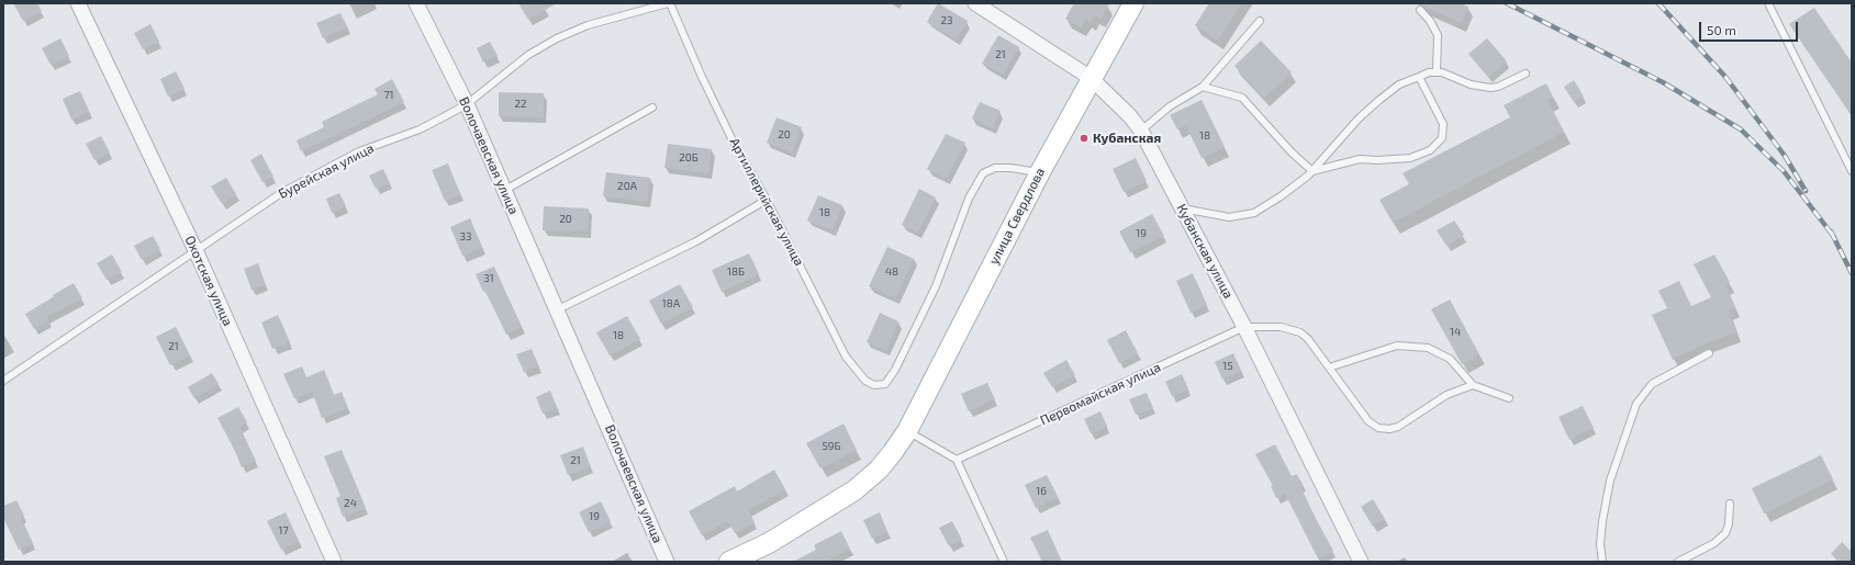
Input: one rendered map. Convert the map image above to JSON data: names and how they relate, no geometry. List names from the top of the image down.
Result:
{
  "streets": {
    "main road": ["улица Свердлова"],
    "street": ["Волочаевская улица", "Кубанская улица", "Охотская улица"],
    "lane": ["Бурейская улица", "Артиллерийская улица", "Первомайская улица"]
  },
  "crossings": [
    ["Волочаевская улица", "Бурейская улица"],
    ["Бурейская улица", "Артиллерийская улица"],
    ["Бурейская улица", "Охотская улица"],
    ["Артиллерийская улица", "улица Свердлова"],
    ["улица Свердлова", "Кубанская улица"],
    ["Кубанская улица", "Первомайская улица"]
  ],
  "places": ["Кубанская"],
  "house_numbers": [
    "23",
    "21",
    "71",
    "22",
    "20",
    "18",
    "20Б",
    "20А",
    "18",
    "20",
    "19",
    "33",
    "18Б",
    "48",
    "31",
    "18А",
    "14",
    "18",
    "21",
    "15",
    "59Б",
    "21",
    "16",
    "24",
    "19",
    "17"
  ],
  "scale_bar": "50 m"
}
